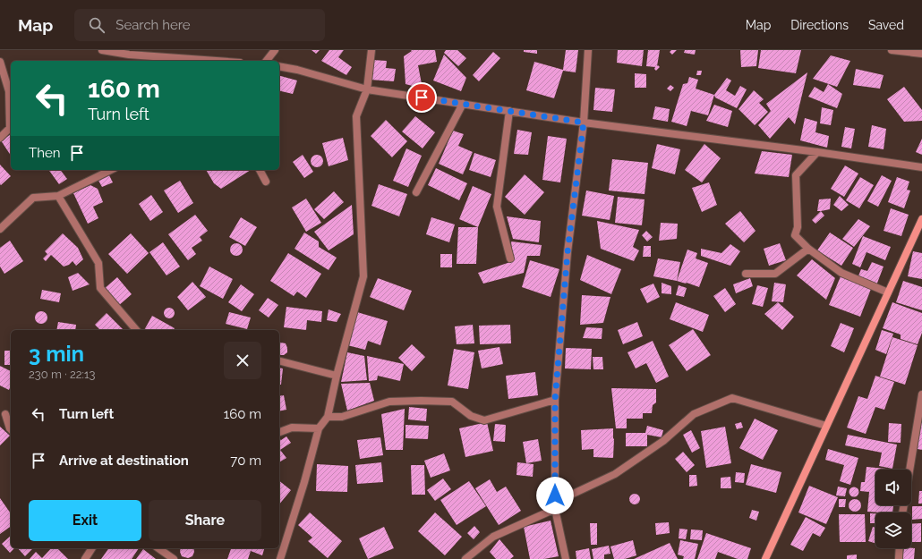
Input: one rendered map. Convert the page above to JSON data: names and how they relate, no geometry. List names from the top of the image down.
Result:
{
  "page": {
    "header": "Map",
    "search": "Search here",
    "nav": ["Map", "Directions", "Saved"],
    "turn": ["160 m", "Turn left"],
    "then": "Then",
    "heading": ["3 min", "230 m · 22:13"],
    "list": [
      {
        "name": "Turn left",
        "value": "160 m"
      },
      {
        "name": "Arrive at destination",
        "value": "70 m"
      }
    ],
    "buttons": ["Exit", "Share"]
  }
}
